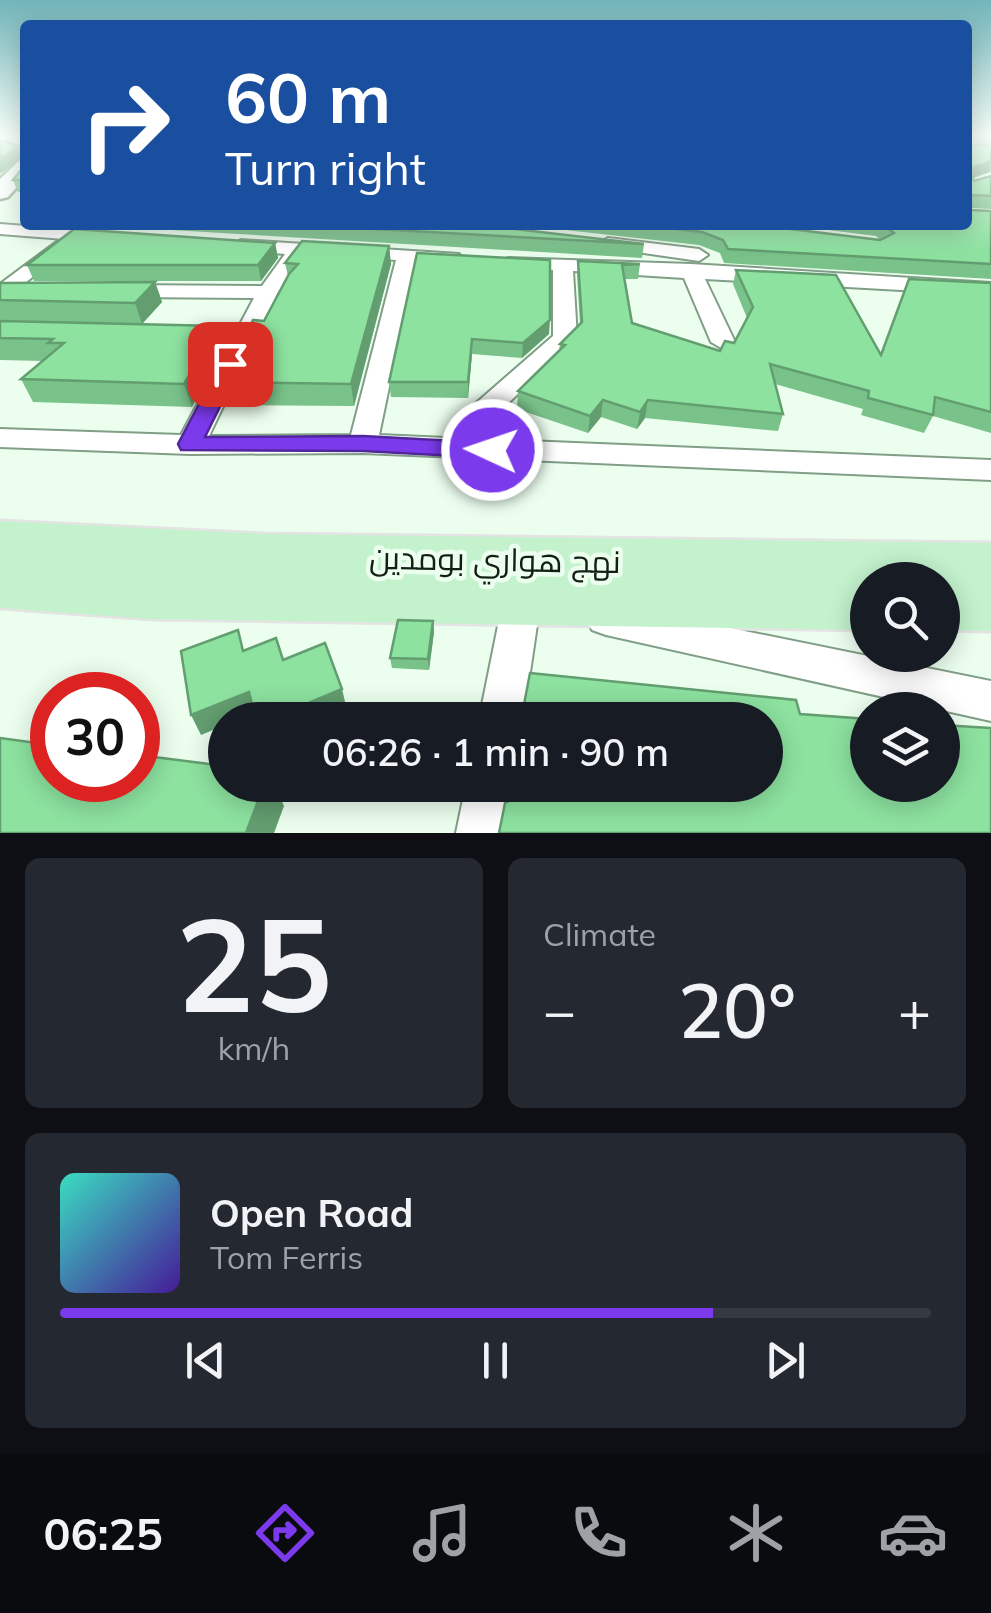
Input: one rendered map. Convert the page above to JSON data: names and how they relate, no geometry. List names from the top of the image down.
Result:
{
  "streets": {
    "main road": ["نهج هواري بومدين"]
  },
  "page": {
    "turn": ["60 m", "Turn right"],
    "limit": "30",
    "trip": "06:26 · 1 min · 90 m",
    "tile": [
      ["25", "km/h"],
      "Climate"
    ],
    "heat": ["−", "20°", "+"],
    "song": ["Open Road", "Tom Ferris"],
    "tabs": "06:25"
  }
}
